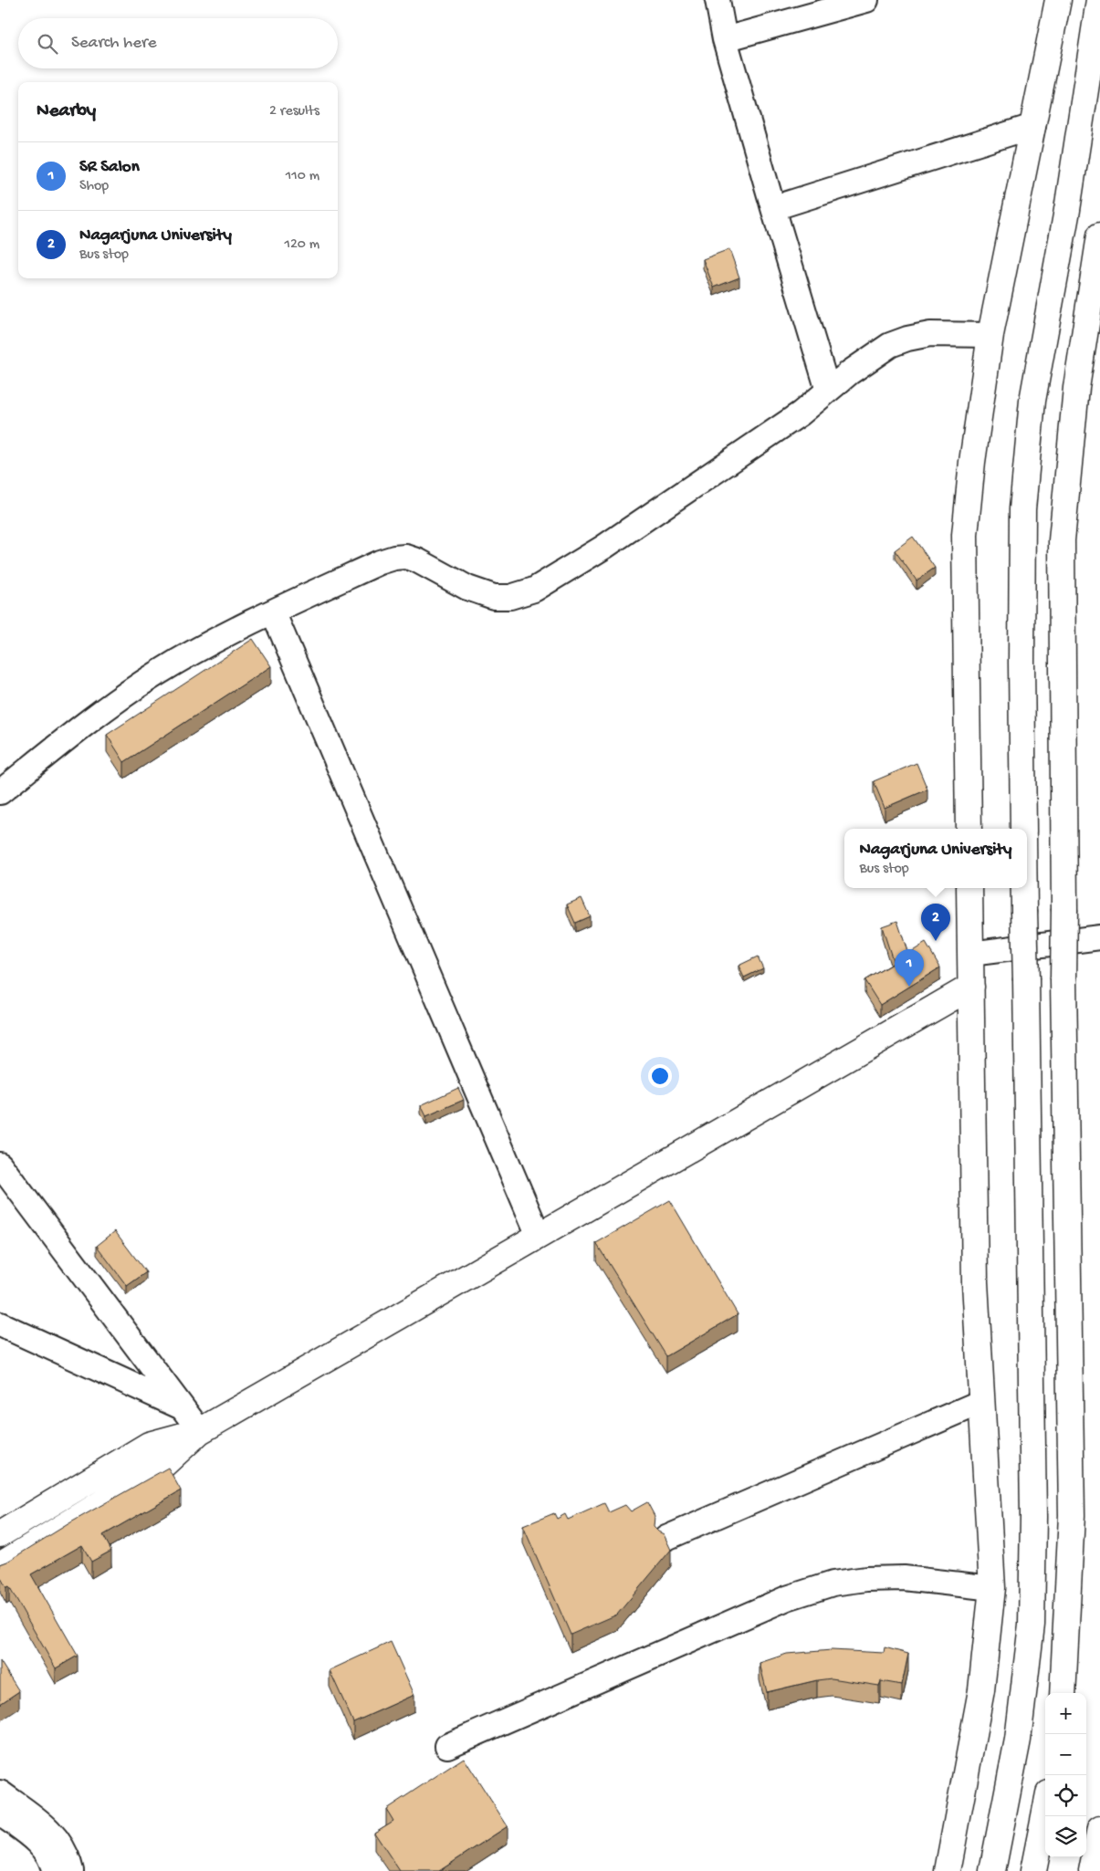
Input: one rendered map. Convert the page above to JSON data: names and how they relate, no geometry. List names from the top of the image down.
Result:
{
  "page": {
    "search": "Search here",
    "heading": ["Nearby", "2 results"],
    "list": [
      {
        "mark": "1",
        "name": "SR Salon",
        "note": "Shop",
        "value": "110 m"
      },
      {
        "mark": "2",
        "name": "Nagarjuna University",
        "note": "Bus stop",
        "value": "120 m"
      }
    ],
    "popup": ["Nagarjuna University", "Bus stop"],
    "pins": ["2", "1"],
    "map_buttons": ["+", "−"]
  }
}
